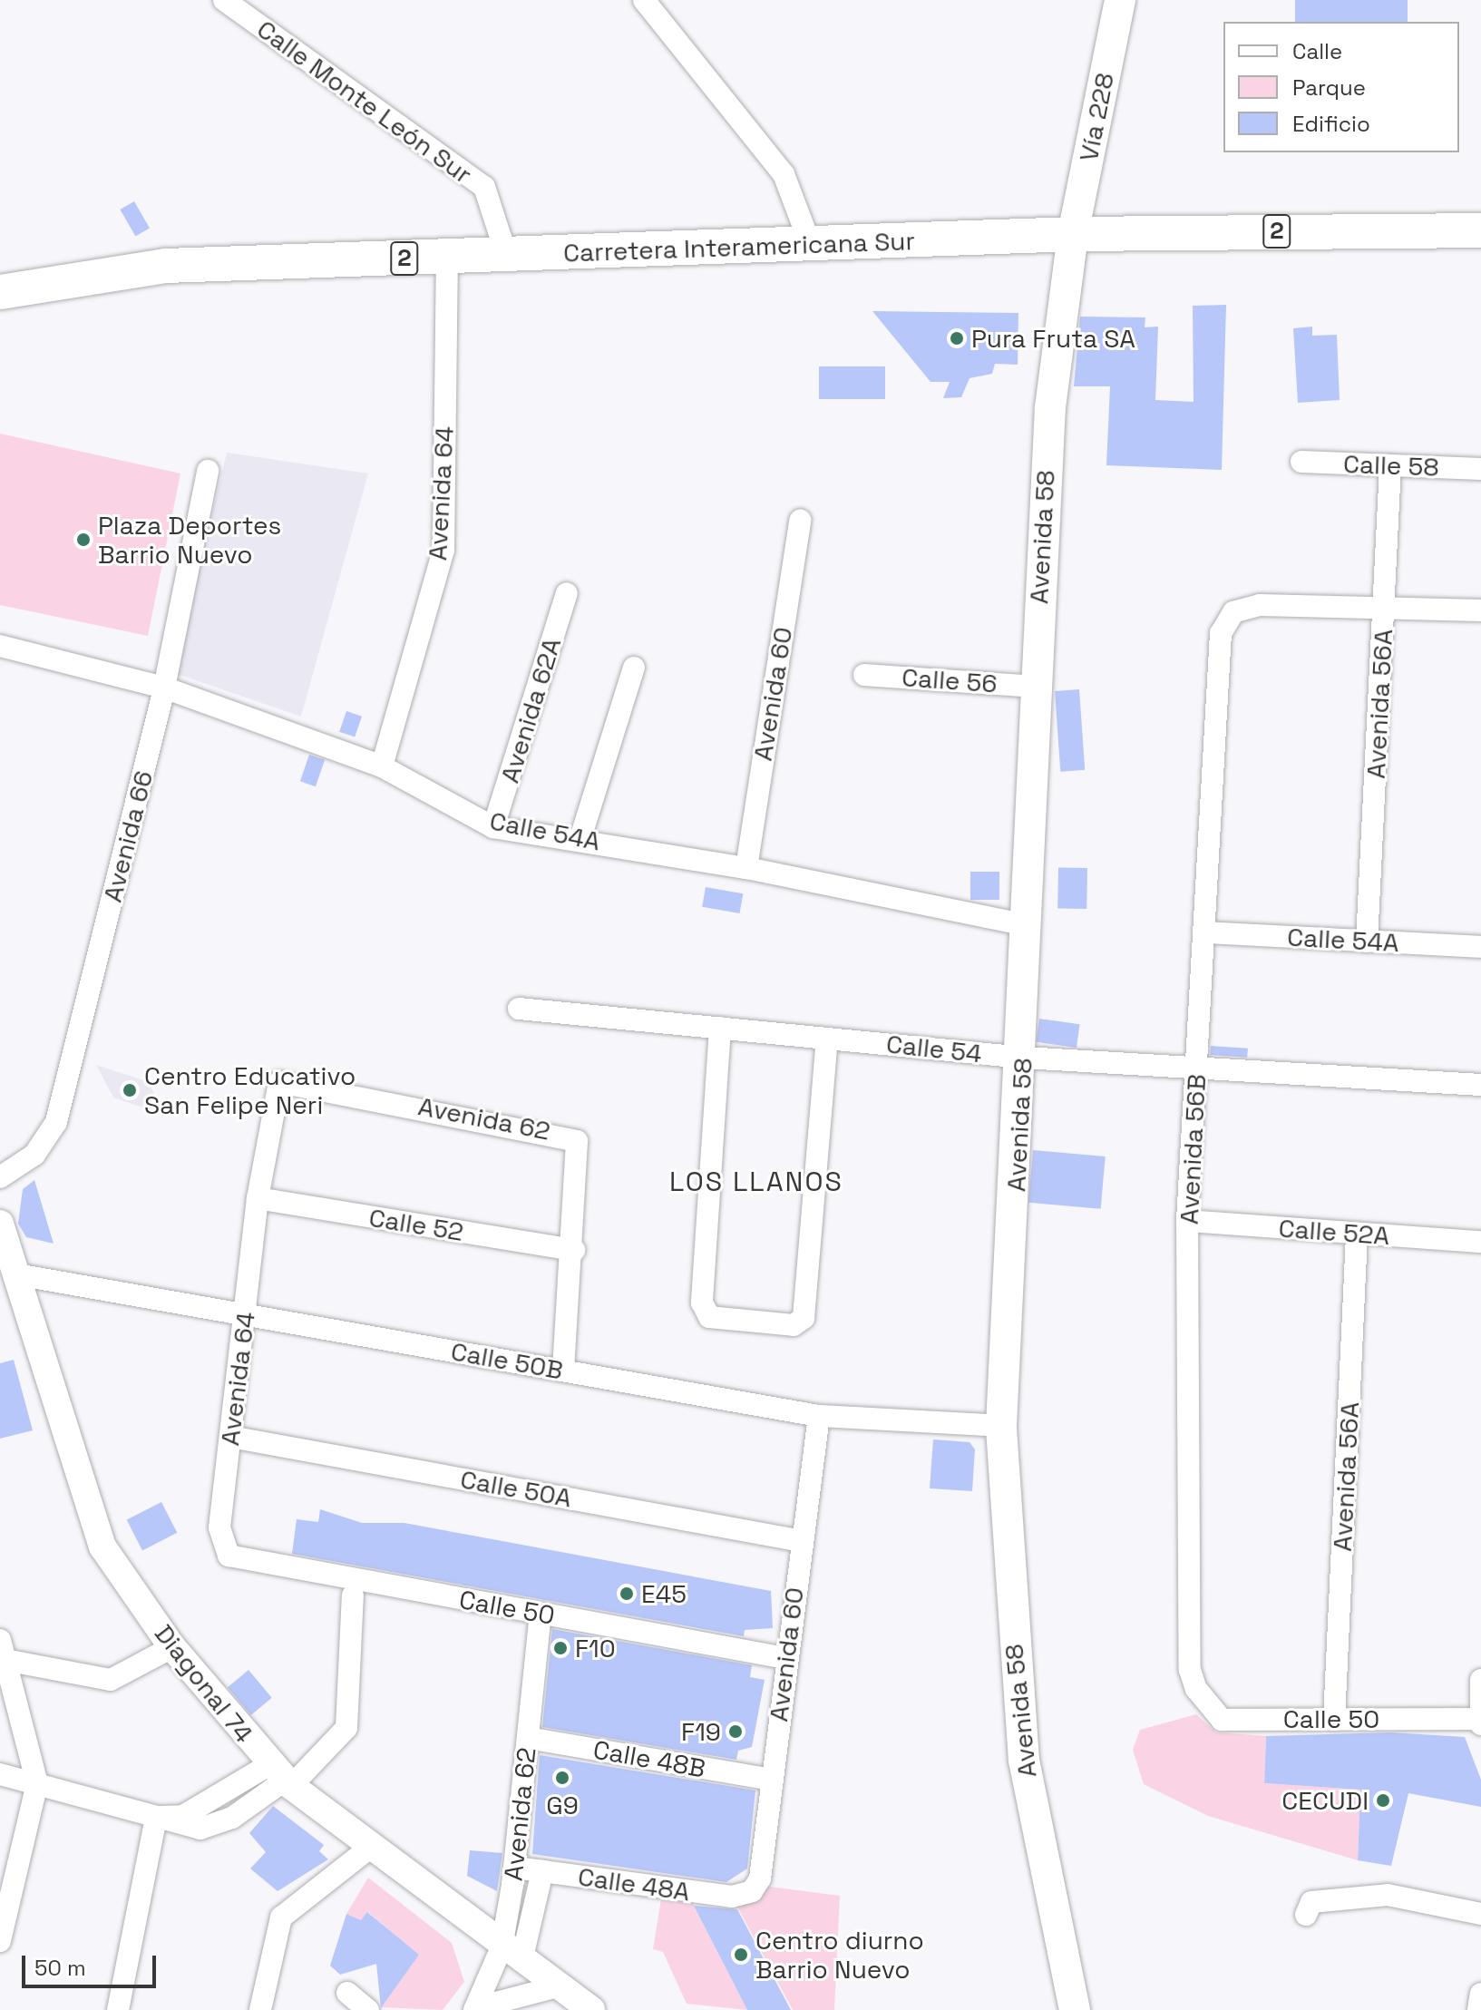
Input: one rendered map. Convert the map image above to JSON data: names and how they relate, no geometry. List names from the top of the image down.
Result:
{
  "streets": {
    "highway": ["2", "Carretera Interamericana Sur"],
    "main road": ["Vía 228", "Avenida 58"],
    "street": [
      "Calle Monte León Sur",
      "Calle 58",
      "Avenida 64",
      "Calle 56",
      "Avenida 60",
      "Avenida 56A",
      "Avenida 62A",
      "Calle 54A",
      "Avenida 66",
      "Calle 54",
      "Avenida 62",
      "Avenida 56B",
      "Calle 52",
      "Calle 52A",
      "Calle 50B",
      "Calle 50A",
      "Calle 50",
      "Diagonal 74",
      "Calle 48B",
      "Calle 48A"
    ]
  },
  "crossings": [
    ["Calle Monte León Sur", "Carretera Interamericana Sur"],
    ["Vía 228", "Carretera Interamericana Sur"],
    ["Vía 228", "Avenida 58"],
    ["Carretera Interamericana Sur", "Avenida 64"],
    ["Carretera Interamericana Sur", "Avenida 58"],
    ["Calle 58", "Avenida 56A"],
    ["Avenida 64", "Calle 54A"],
    ["Avenida 64", "Avenida 62"],
    ["Avenida 64", "Calle 52"],
    ["Avenida 64", "Calle 50B"],
    ["Avenida 64", "Calle 50A"],
    ["Avenida 64", "Calle 50"],
    ["Avenida 58", "Calle 56"],
    ["Avenida 58", "Calle 54A"],
    ["Avenida 58", "Calle 54"],
    ["Avenida 58", "Calle 50B"],
    ["Avenida 60", "Calle 54A"],
    ["Avenida 60", "Calle 50B"],
    ["Avenida 60", "Calle 50A"],
    ["Avenida 60", "Calle 50"],
    ["Avenida 60", "Calle 48B"],
    ["Avenida 60", "Calle 48A"],
    ["Avenida 56A", "Calle 54A"],
    ["Avenida 56A", "Avenida 56B"],
    ["Avenida 56A", "Calle 52A"],
    ["Avenida 56A", "Calle 50"],
    ["Avenida 62A", "Calle 54A"],
    ["Calle 54A", "Avenida 66"],
    ["Calle 54A", "Avenida 56B"],
    ["Calle 54", "Avenida 56B"],
    ["Avenida 62", "Calle 52"],
    ["Avenida 62", "Calle 50B"],
    ["Avenida 62", "Calle 50"],
    ["Avenida 62", "Diagonal 74"],
    ["Avenida 62", "Calle 48B"],
    ["Avenida 62", "Calle 48A"],
    ["Avenida 56B", "Calle 52A"],
    ["Avenida 56B", "Calle 50"],
    ["Calle 50B", "Diagonal 74"]
  ],
  "districts": ["LOS LLANOS"],
  "places": [
    "Pura Fruta SA",
    "Plaza Deportes Barrio Nuevo",
    "Centro Educativo San Felipe Neri",
    "E45",
    "F10",
    "F19",
    "G9",
    "CECUDI",
    "Centro diurno Barrio Nuevo"
  ],
  "legend": ["Calle", "Parque", "Edificio"],
  "scale_bar": "50 m"
}
